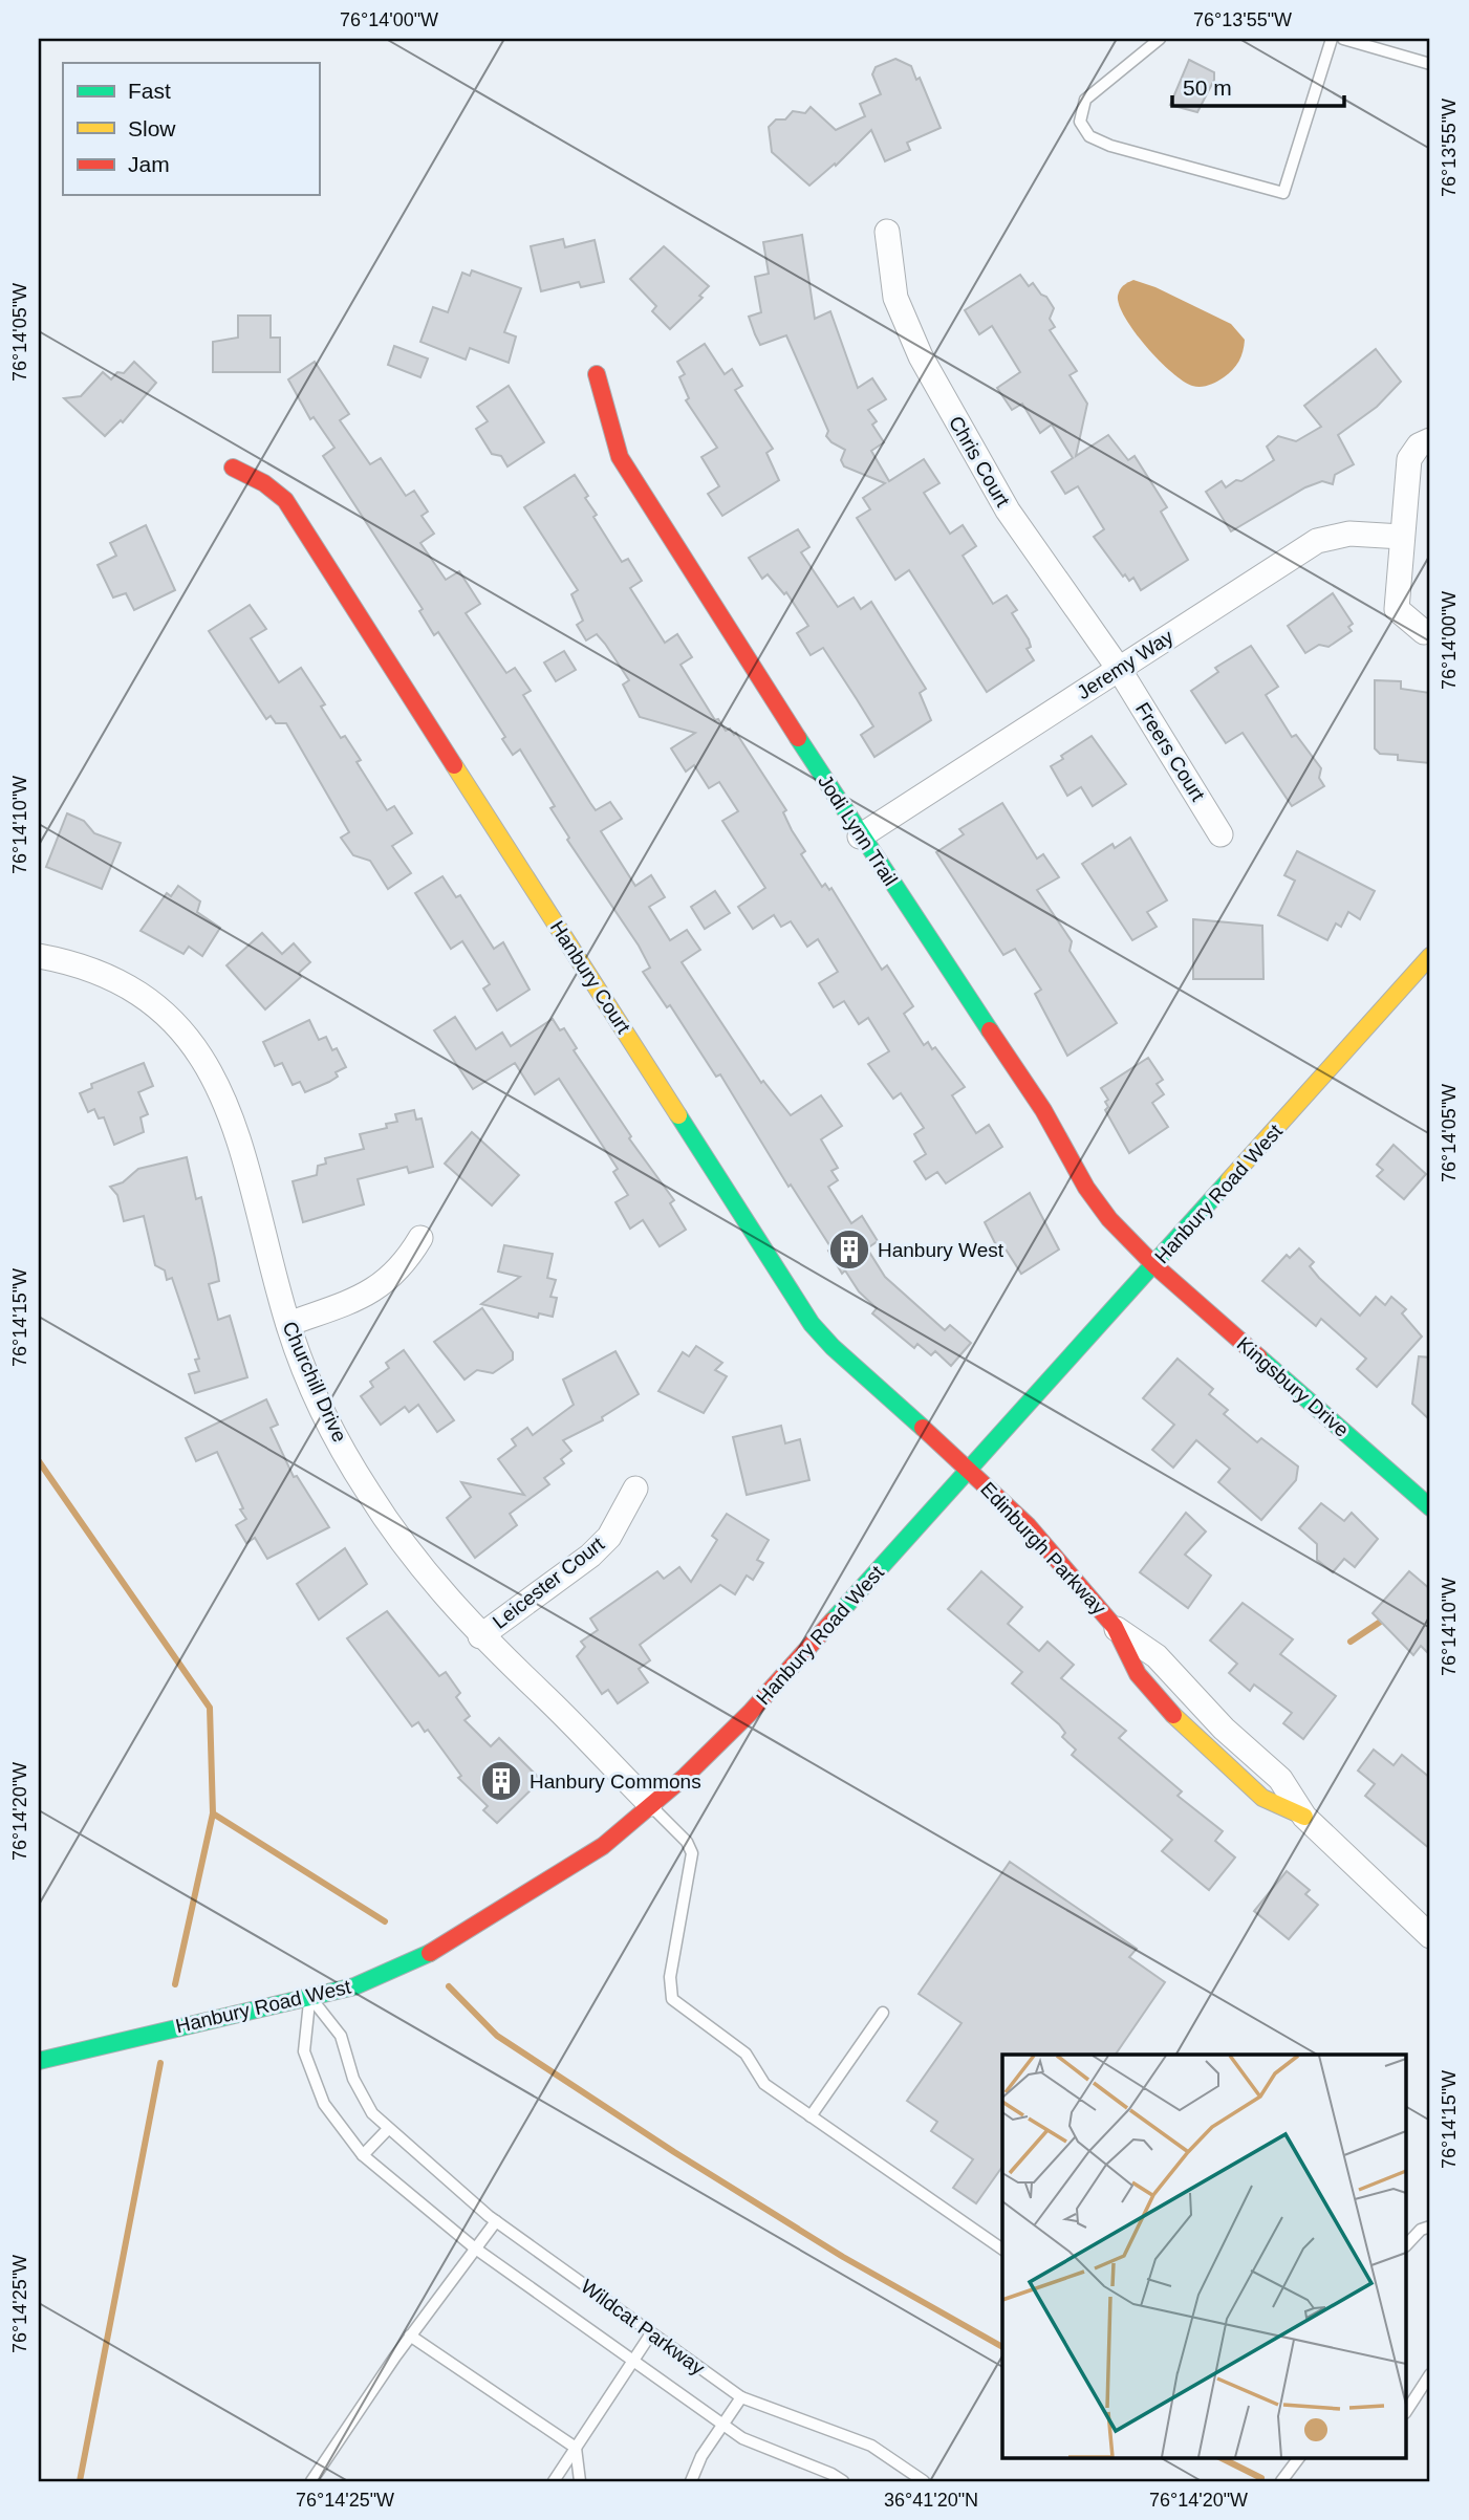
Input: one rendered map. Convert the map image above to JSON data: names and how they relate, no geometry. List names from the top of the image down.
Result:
{
  "streets": {
    "street": [
      "Chris Court",
      "Jeremy Way",
      "Freers Court",
      "Jodi Lynn Trail",
      "Hanbury Court",
      "Hanbury Road West",
      "Churchill Drive",
      "Kingsbury Drive",
      "Edinburgh Parkway",
      "Leicester Court"
    ],
    "lane": ["Wildcat Parkway"]
  },
  "crossings": [
    ["Chris Court", "Jeremy Way"],
    ["Chris Court", "Freers Court"],
    ["Jeremy Way", "Freers Court"],
    ["Jeremy Way", "Jodi Lynn Trail"],
    ["Jodi Lynn Trail", "Hanbury Road West"],
    ["Jodi Lynn Trail", "Kingsbury Drive"],
    ["Hanbury Court", "Hanbury Road West"],
    ["Hanbury Court", "Edinburgh Parkway"],
    ["Hanbury Road West", "Churchill Drive"],
    ["Hanbury Road West", "Kingsbury Drive"],
    ["Hanbury Road West", "Edinburgh Parkway"],
    ["Hanbury Road West", "Wildcat Parkway"],
    ["Churchill Drive", "Leicester Court"]
  ],
  "places": {
    "building": ["Hanbury West", "Hanbury Commons"]
  },
  "legend": ["Fast", "Slow", "Jam"],
  "scale_bar": "50 m",
  "coordinates": [
    "76°14'00\"W",
    "76°13'55\"W",
    "76°14'05\"W",
    "76°14'10\"W",
    "76°14'15\"W",
    "76°14'20\"W",
    "76°14'25\"W",
    "36°41'20\"N"
  ]
}
